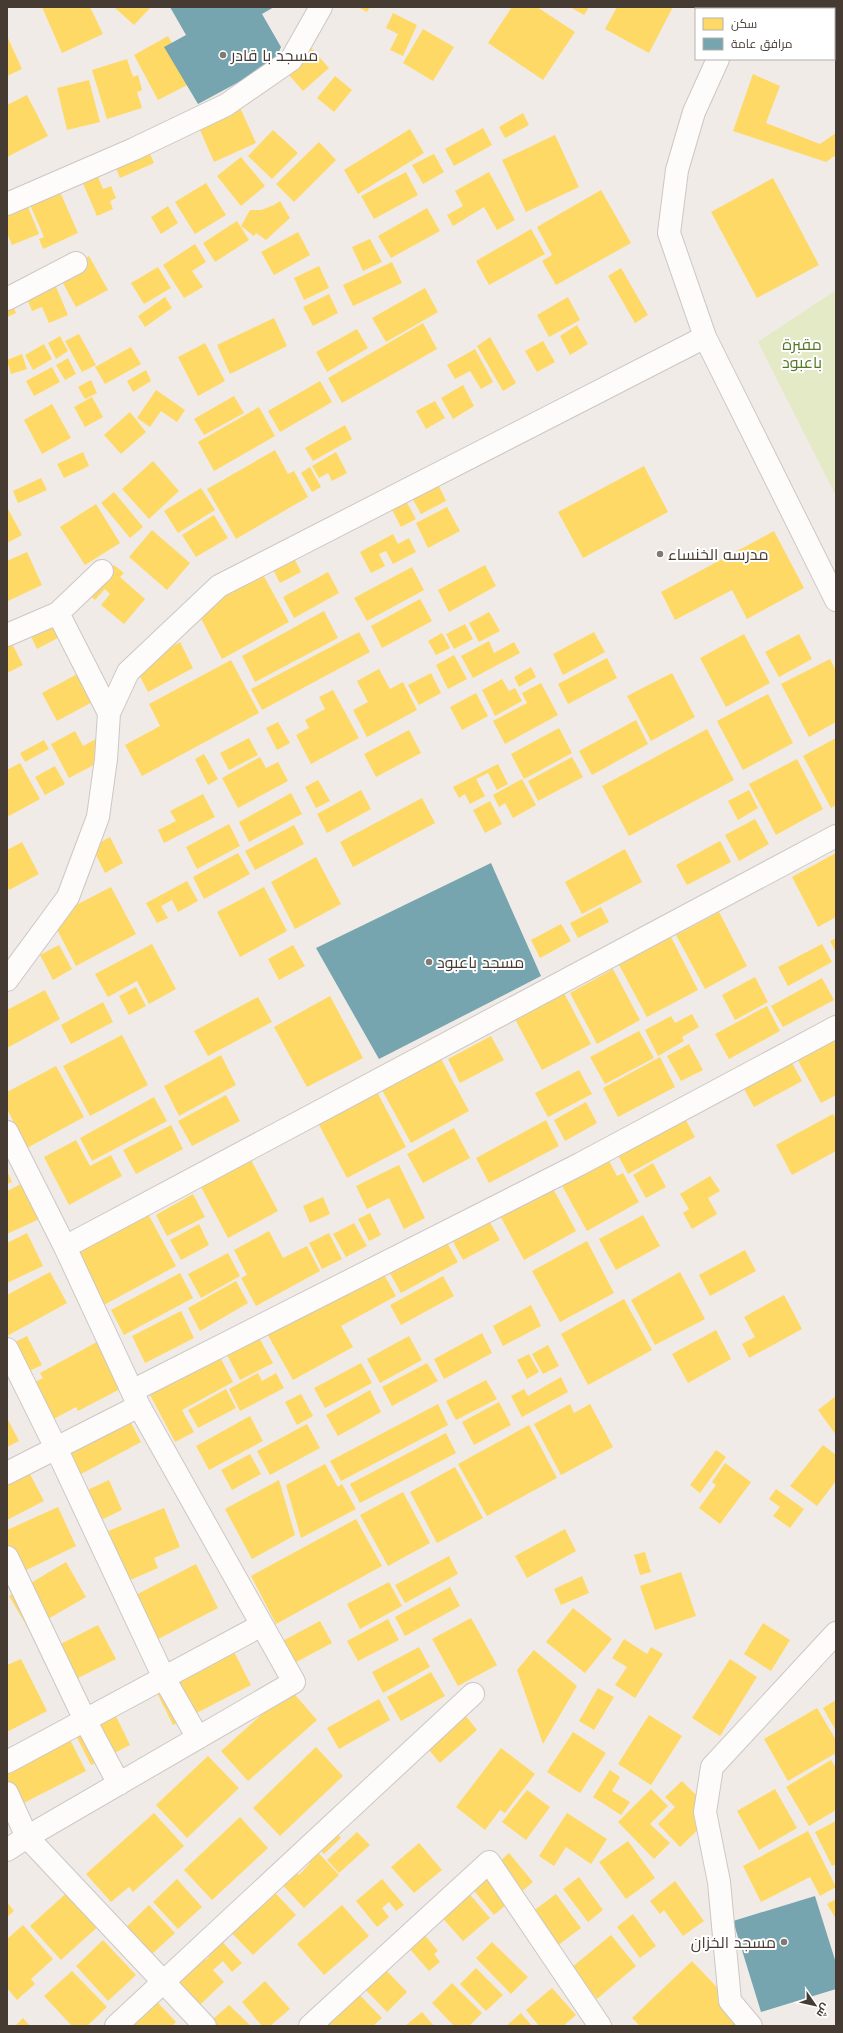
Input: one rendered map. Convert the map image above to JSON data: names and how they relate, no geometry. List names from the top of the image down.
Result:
{
  "parks": ["مقبرة باعبود"],
  "places": [
    "مسجد با قادر",
    "مدرسه الخنساء",
    "مسجد باعبود",
    "مسجد الخزان"
  ],
  "legend": ["سكن", "مرافق عامة"],
  "north": "bottom right"
}
